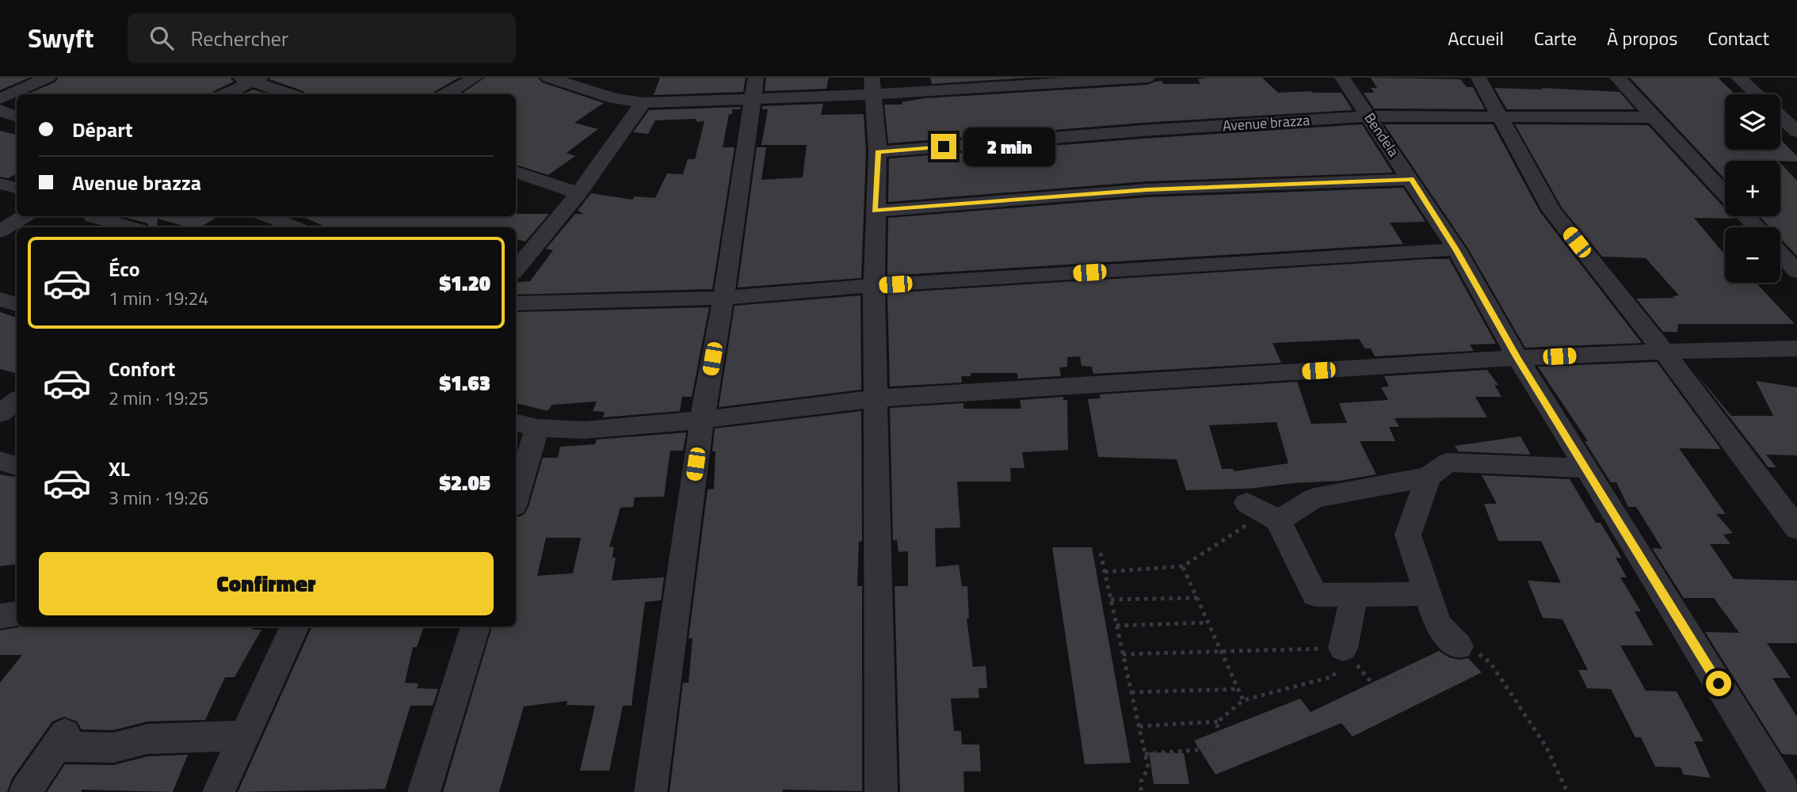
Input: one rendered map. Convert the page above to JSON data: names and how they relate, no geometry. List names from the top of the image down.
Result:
{
  "streets": {
    "street": ["Avenue brazza", "Bendela"]
  },
  "crossings": [
    ["Avenue brazza", "Bendela"]
  ],
  "page": {
    "header": "Swyft",
    "search": "Rechercher",
    "nav": [
      "Accueil",
      "Carte",
      "À propos",
      "Contact"
    ],
    "map_buttons": ["+", "−"],
    "banner": ["Départ", "Avenue brazza"],
    "bubble": "2 min",
    "list": [
      {
        "name": "Éco",
        "note": "1 min · 19:24",
        "value": "$1.20"
      },
      {
        "name": "Confort",
        "note": "2 min · 19:25",
        "value": "$1.63"
      },
      {
        "name": "XL",
        "note": "3 min · 19:26",
        "value": "$2.05"
      }
    ],
    "buttons": "Confirmer"
  }
}
